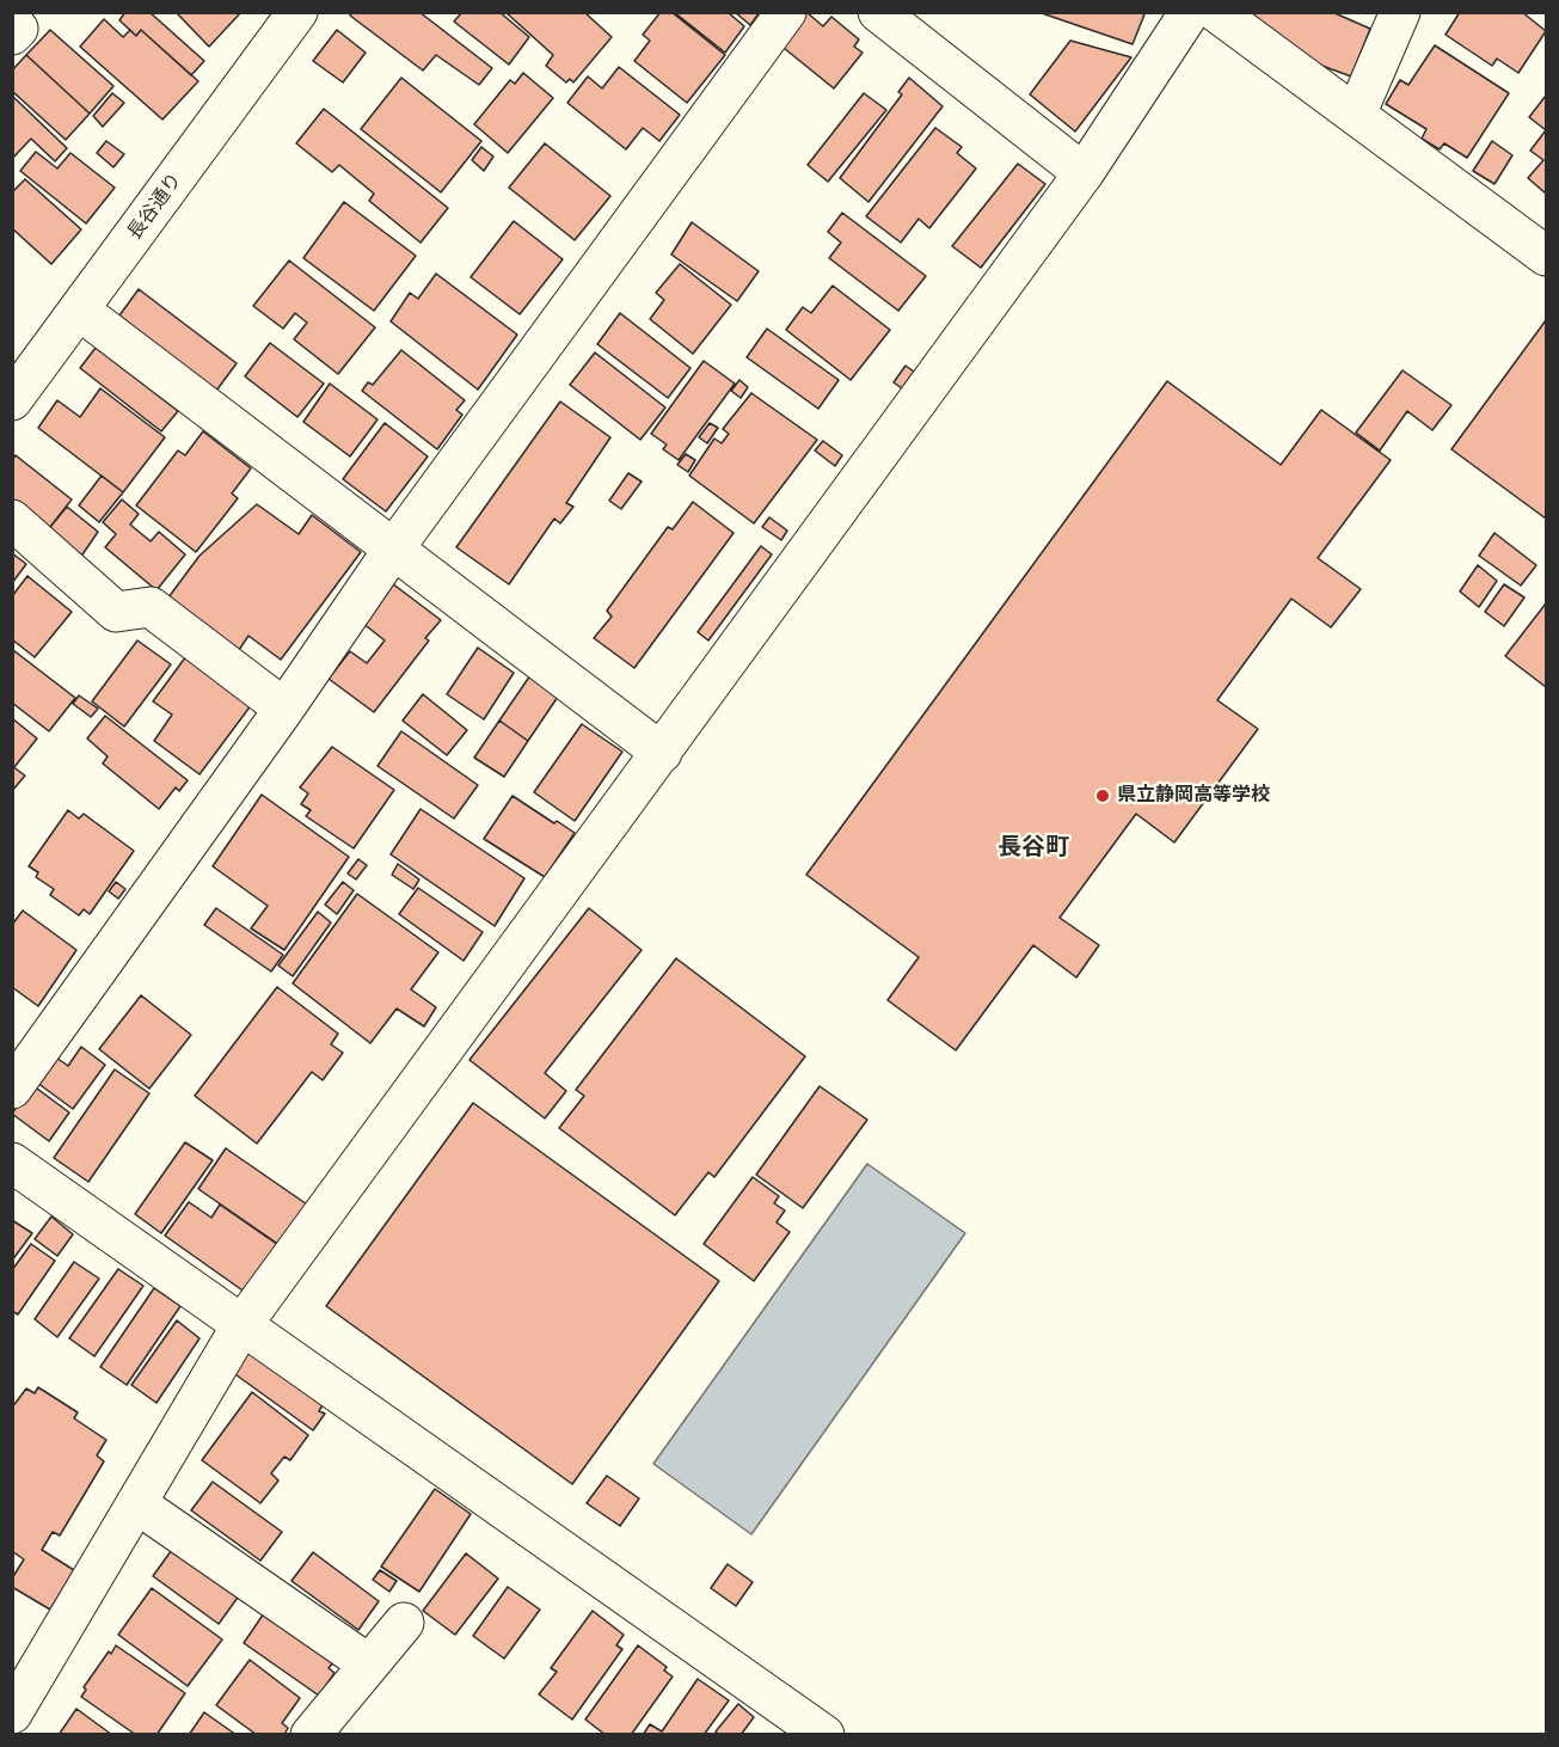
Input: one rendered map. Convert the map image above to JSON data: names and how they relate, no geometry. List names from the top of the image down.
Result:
{
  "streets": {
    "street": ["長谷通り"]
  },
  "districts": ["長谷町"],
  "places": ["県立静岡高等学校"]
}
